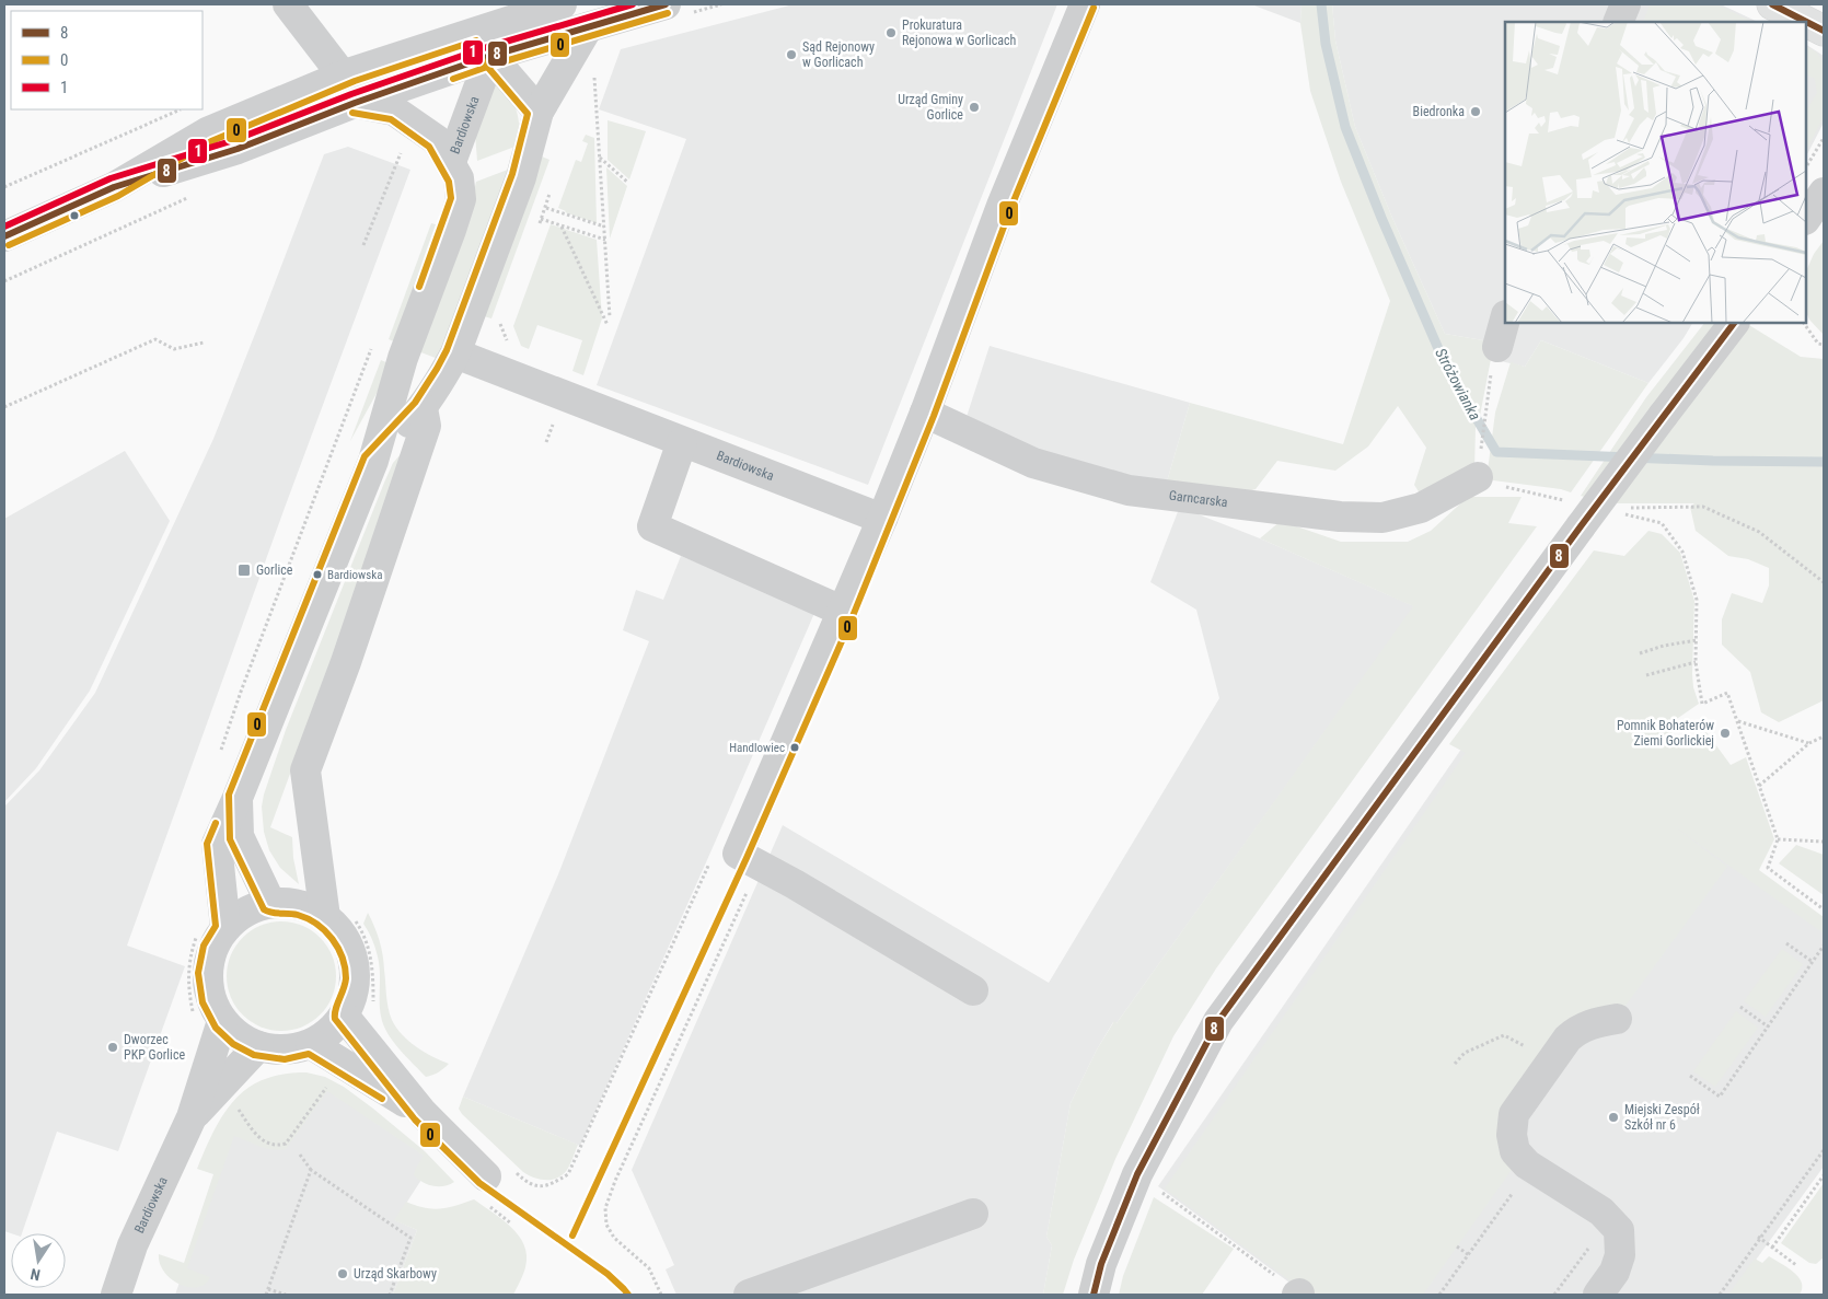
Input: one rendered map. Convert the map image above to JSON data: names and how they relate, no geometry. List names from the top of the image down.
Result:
{
  "streets": {
    "street": ["Bardiowska", "Garncarska"]
  },
  "water": ["Stróżowianka"],
  "places": {
    "other": [
      "Prokuratura Rejonowa w Gorlicach",
      "Sąd Rejonowy w Gorlicach",
      "Urząd Gminy Gorlice",
      "Biedronka",
      "Bardiowska",
      "Pomnik Bohaterów Ziemi Gorlickiej",
      "Handlowiec",
      "Dworzec PKP Gorlice",
      "Miejski Zespół Szkół nr 6",
      "Urząd Skarbowy"
    ],
    "transit": ["Gorlice"]
  },
  "lines": ["transit line 8", "transit line 1", "transit line 0"],
  "legend": ["8", "0", "1"],
  "north": "bottom"
}
